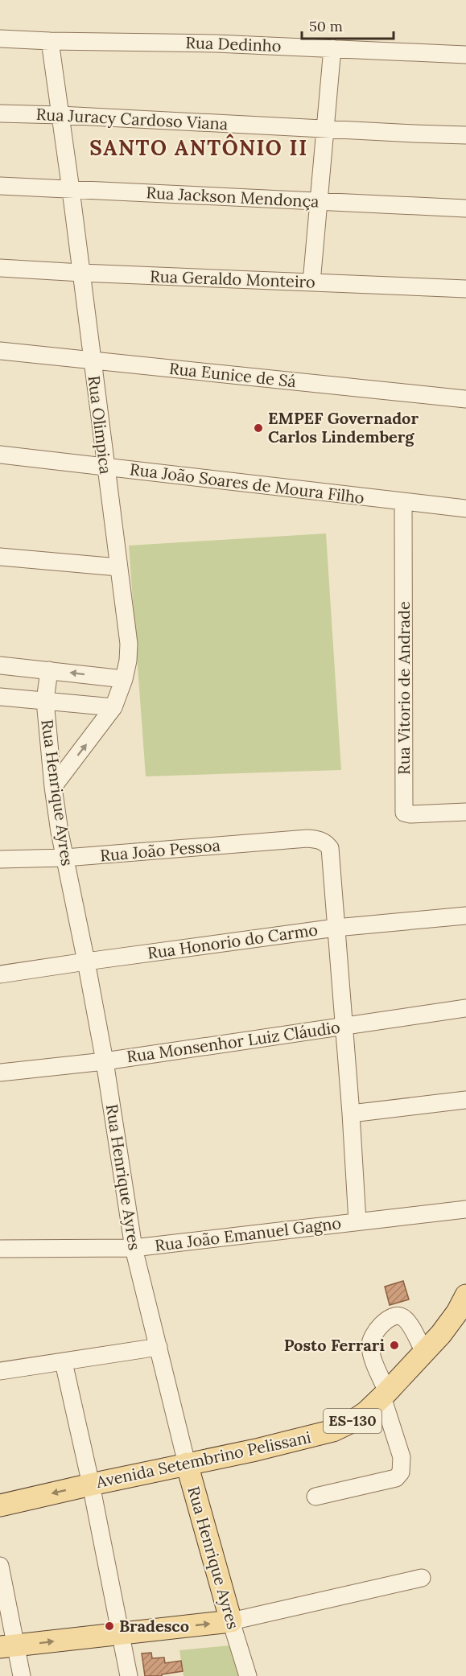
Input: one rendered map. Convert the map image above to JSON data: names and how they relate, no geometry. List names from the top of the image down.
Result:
{
  "streets": {
    "main road": ["Rua Henrique Ayres", "ES-130", "Avenida Setembrino Pelissani"],
    "street": [
      "Rua Dedinho",
      "Rua Juracy Cardoso Viana",
      "Rua Jackson Mendonça",
      "Rua Geraldo Monteiro",
      "Rua Eunice de Sá",
      "Rua Olimpica",
      "Rua João Soares de Moura Filho",
      "Rua Vitorio de Andrade",
      "Rua João Pessoa",
      "Rua Honorio do Carmo",
      "Rua Monsenhor Luiz Cláudio",
      "Rua João Emanuel Gagno"
    ]
  },
  "crossings": [
    ["Rua Dedinho", "Rua Olimpica"],
    ["Rua Juracy Cardoso Viana", "Rua Olimpica"],
    ["Rua Jackson Mendonça", "Rua Olimpica"],
    ["Rua Geraldo Monteiro", "Rua Olimpica"],
    ["Rua Eunice de Sá", "Rua Olimpica"],
    ["Rua Olimpica", "Rua João Soares de Moura Filho"],
    ["Rua Olimpica", "Rua Henrique Ayres"],
    ["Rua João Soares de Moura Filho", "Rua Vitorio de Andrade"],
    ["Rua Henrique Ayres", "Rua João Pessoa"],
    ["Rua Henrique Ayres", "Rua Honorio do Carmo"],
    ["Rua Henrique Ayres", "Rua Monsenhor Luiz Cláudio"],
    ["Rua Henrique Ayres", "Rua João Emanuel Gagno"],
    ["Rua Henrique Ayres", "Avenida Setembrino Pelissani"],
    ["Rua João Pessoa", "Rua Honorio do Carmo"]
  ],
  "districts": ["SANTO ANTÔNIO II"],
  "places": ["EMPEF Governador Carlos Lindemberg", "Posto Ferrari", "Bradesco"],
  "scale_bar": "50 m"
}
